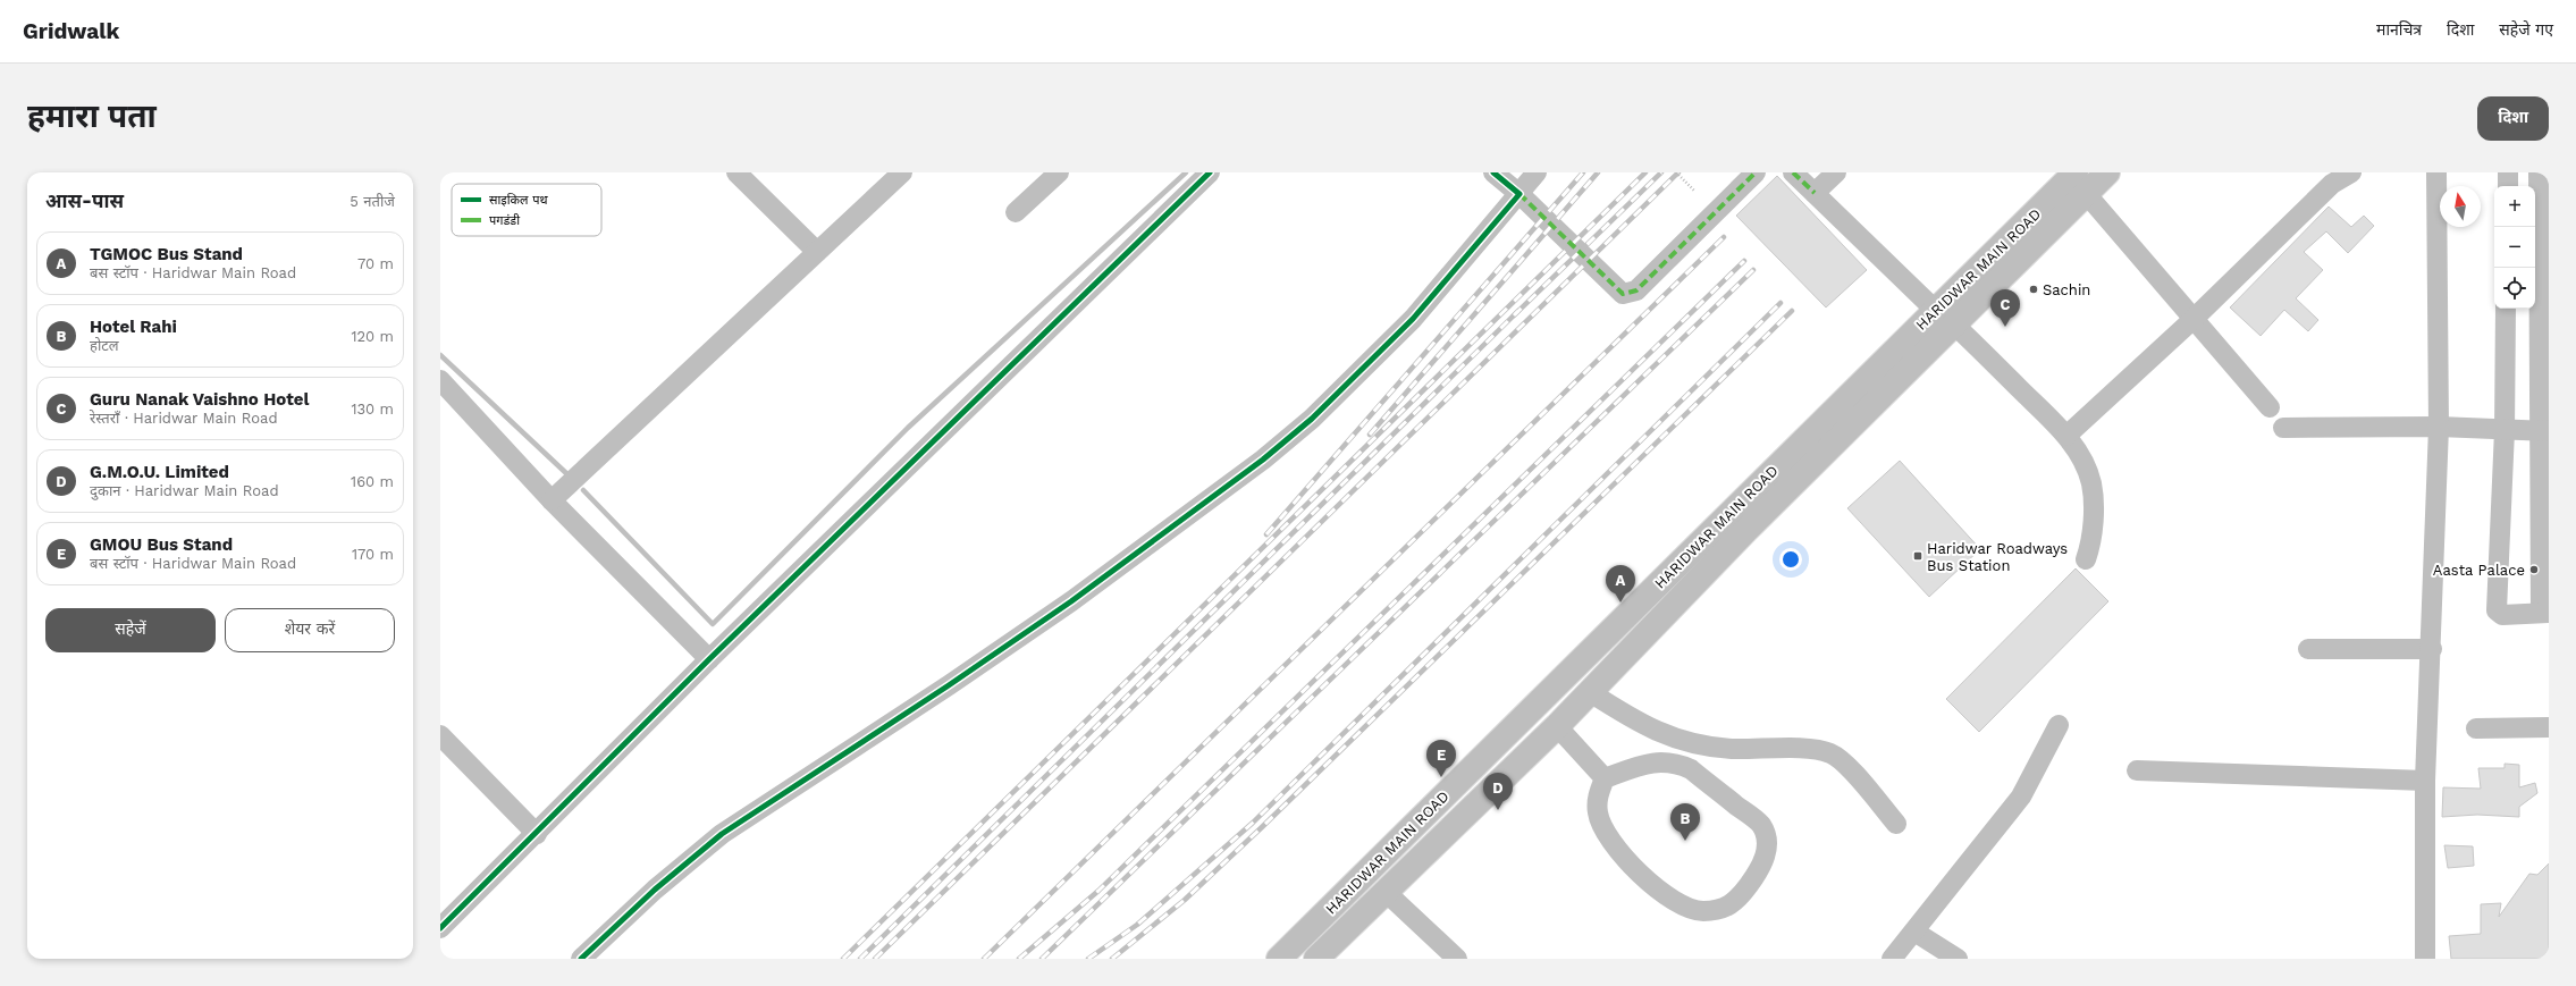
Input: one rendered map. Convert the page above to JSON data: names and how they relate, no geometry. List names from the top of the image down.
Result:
{
  "streets": {
    "main road": ["HARIDWAR MAIN ROAD"]
  },
  "places": {
    "other": ["Sachin", "Aasta Palace"],
    "transit": ["Haridwar Roadways Bus Station"]
  },
  "legend": ["साइकिल पथ", "पगडंडी"],
  "north": "top",
  "page": {
    "header": "Gridwalk",
    "nav": ["मानचित्र", "दिशा", "सहेजे गए"],
    "buttons": [
      "दिशा",
      ["सहेजें", "शेयर करें"]
    ],
    "title": "हमारा पता",
    "heading": ["आस-पास", "5 नतीजे"],
    "map_buttons": ["+", "−"],
    "list": [
      {
        "mark": "A",
        "name": "TGMOC Bus Stand",
        "note": "बस स्टॉप · Haridwar Main Road",
        "value": "70 m"
      },
      {
        "mark": "B",
        "name": "Hotel Rahi",
        "note": "होटल",
        "value": "120 m"
      },
      {
        "mark": "C",
        "name": "Guru Nanak Vaishno Hotel",
        "note": "रेस्तराँ · Haridwar Main Road",
        "value": "130 m"
      },
      {
        "mark": "D",
        "name": "G.M.O.U. Limited",
        "note": "दुकान · Haridwar Main Road",
        "value": "160 m"
      },
      {
        "mark": "E",
        "name": "GMOU Bus Stand",
        "note": "बस स्टॉप · Haridwar Main Road",
        "value": "170 m"
      }
    ],
    "pins": [
      "C",
      "A",
      "E",
      "D",
      "B"
    ]
  }
}
